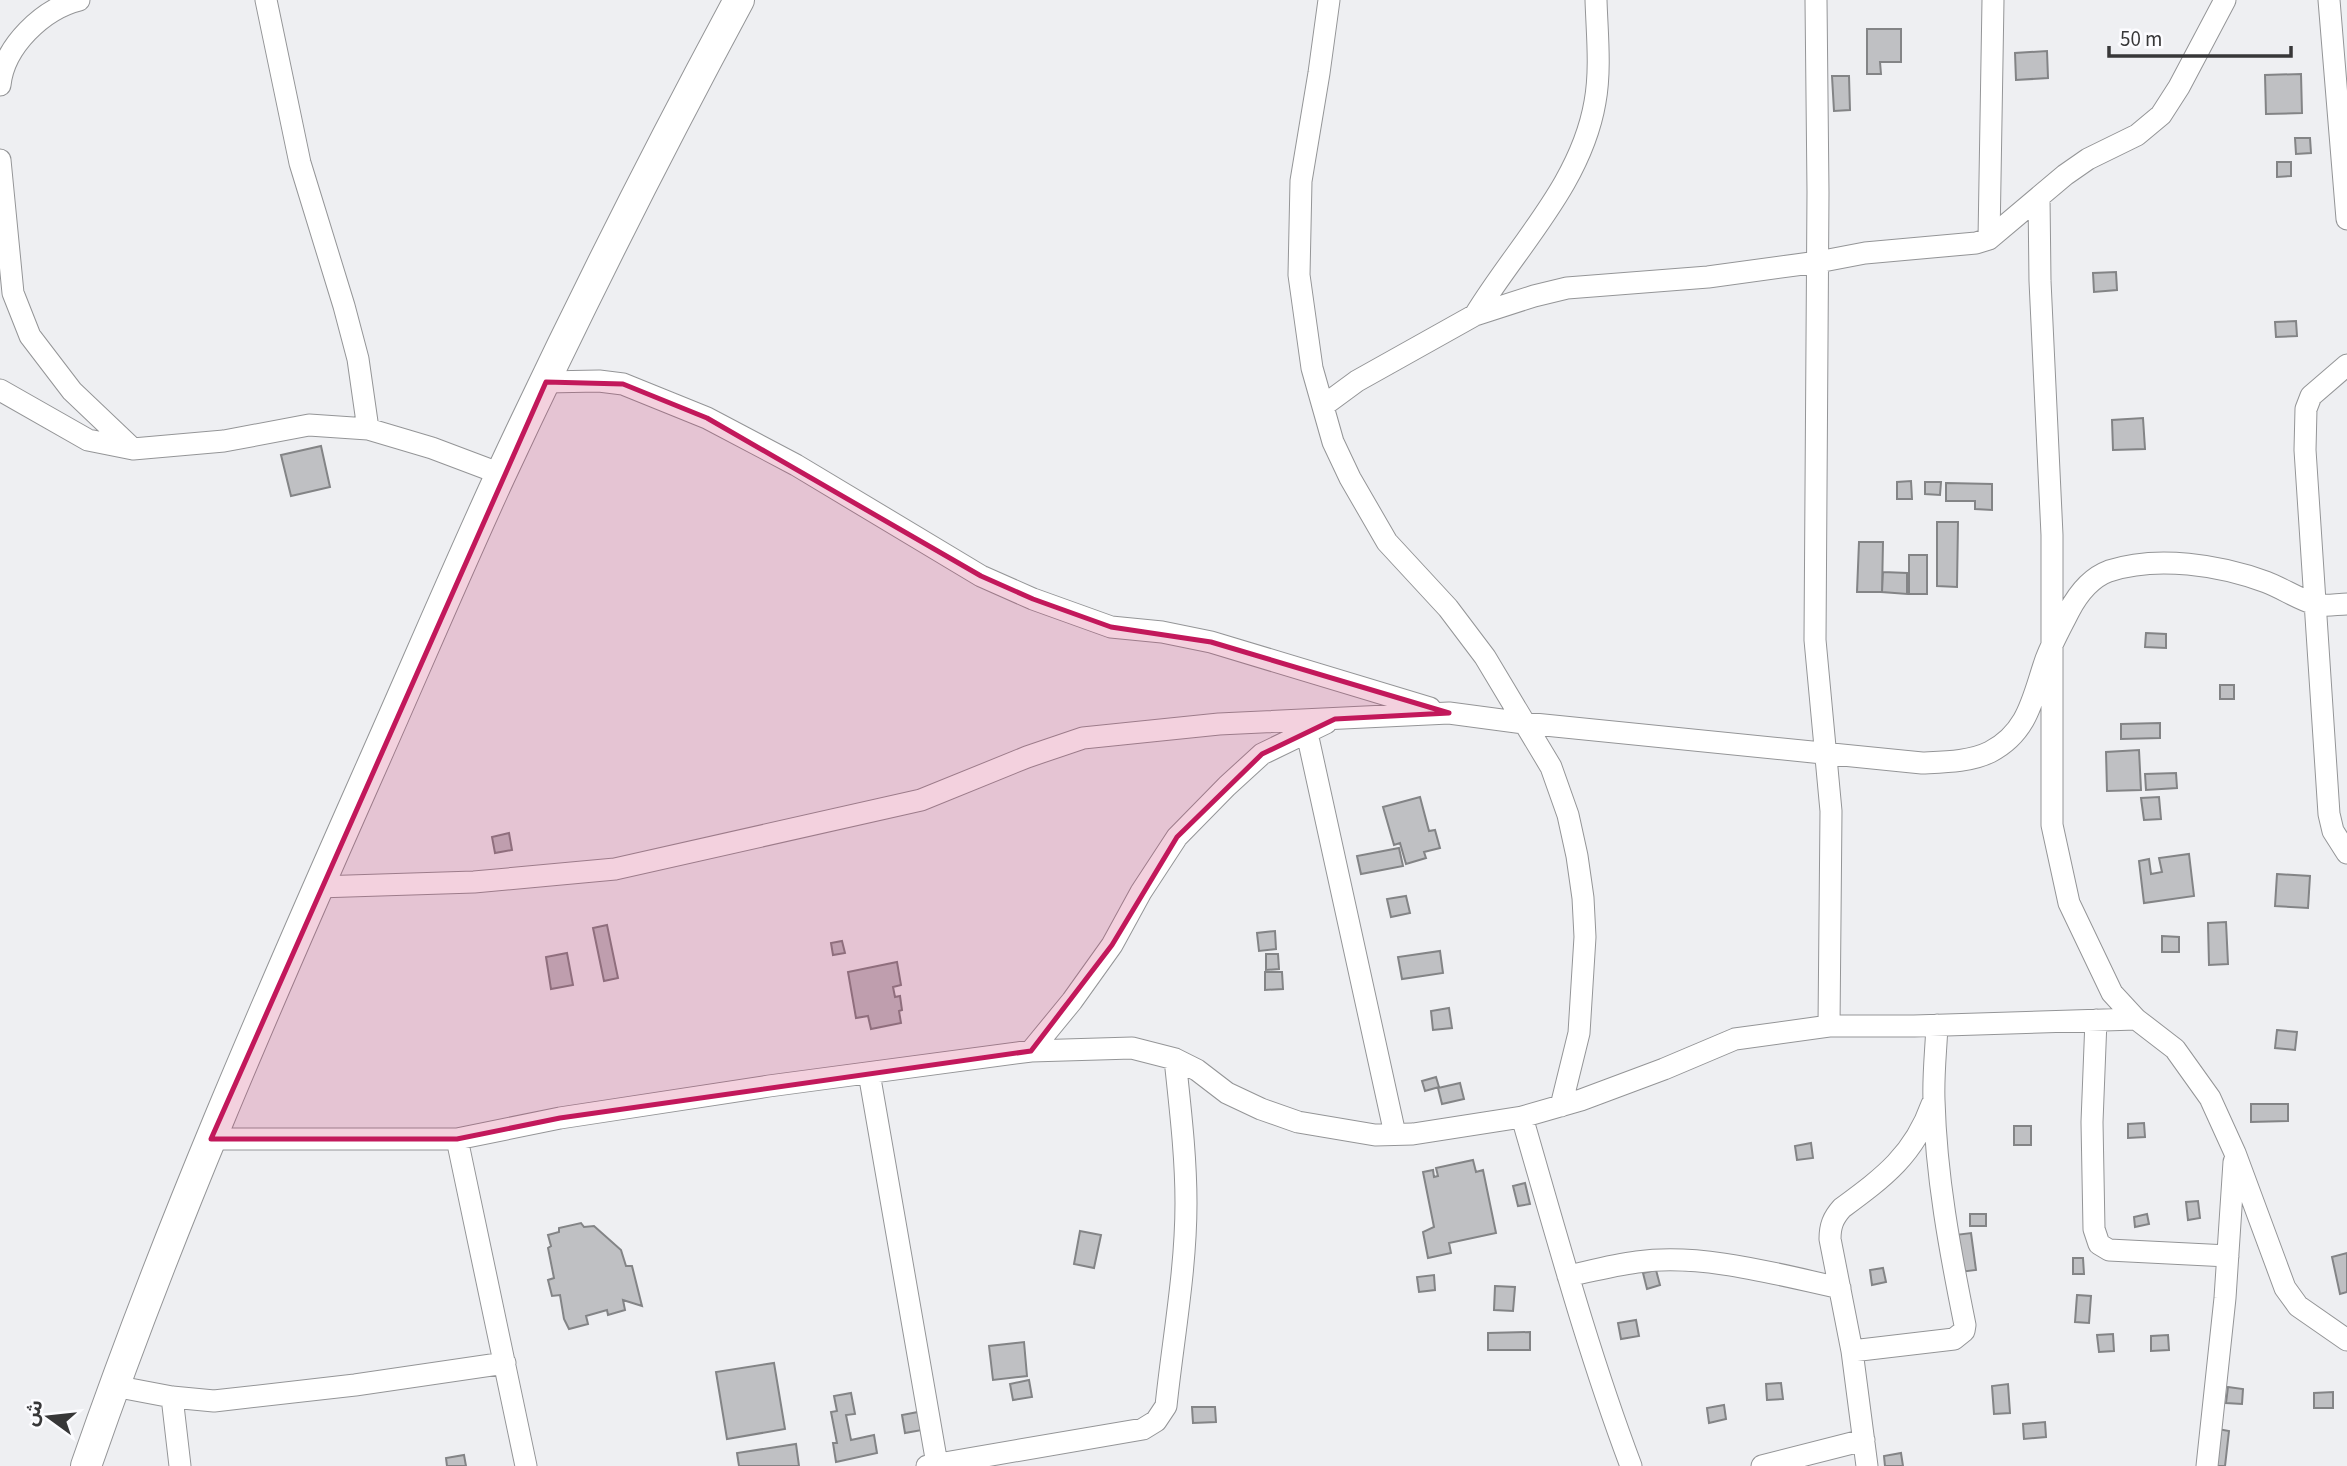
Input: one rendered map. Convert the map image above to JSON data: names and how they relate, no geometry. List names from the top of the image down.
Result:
{
  "scale_bar": "50 m",
  "north": "left"
}
